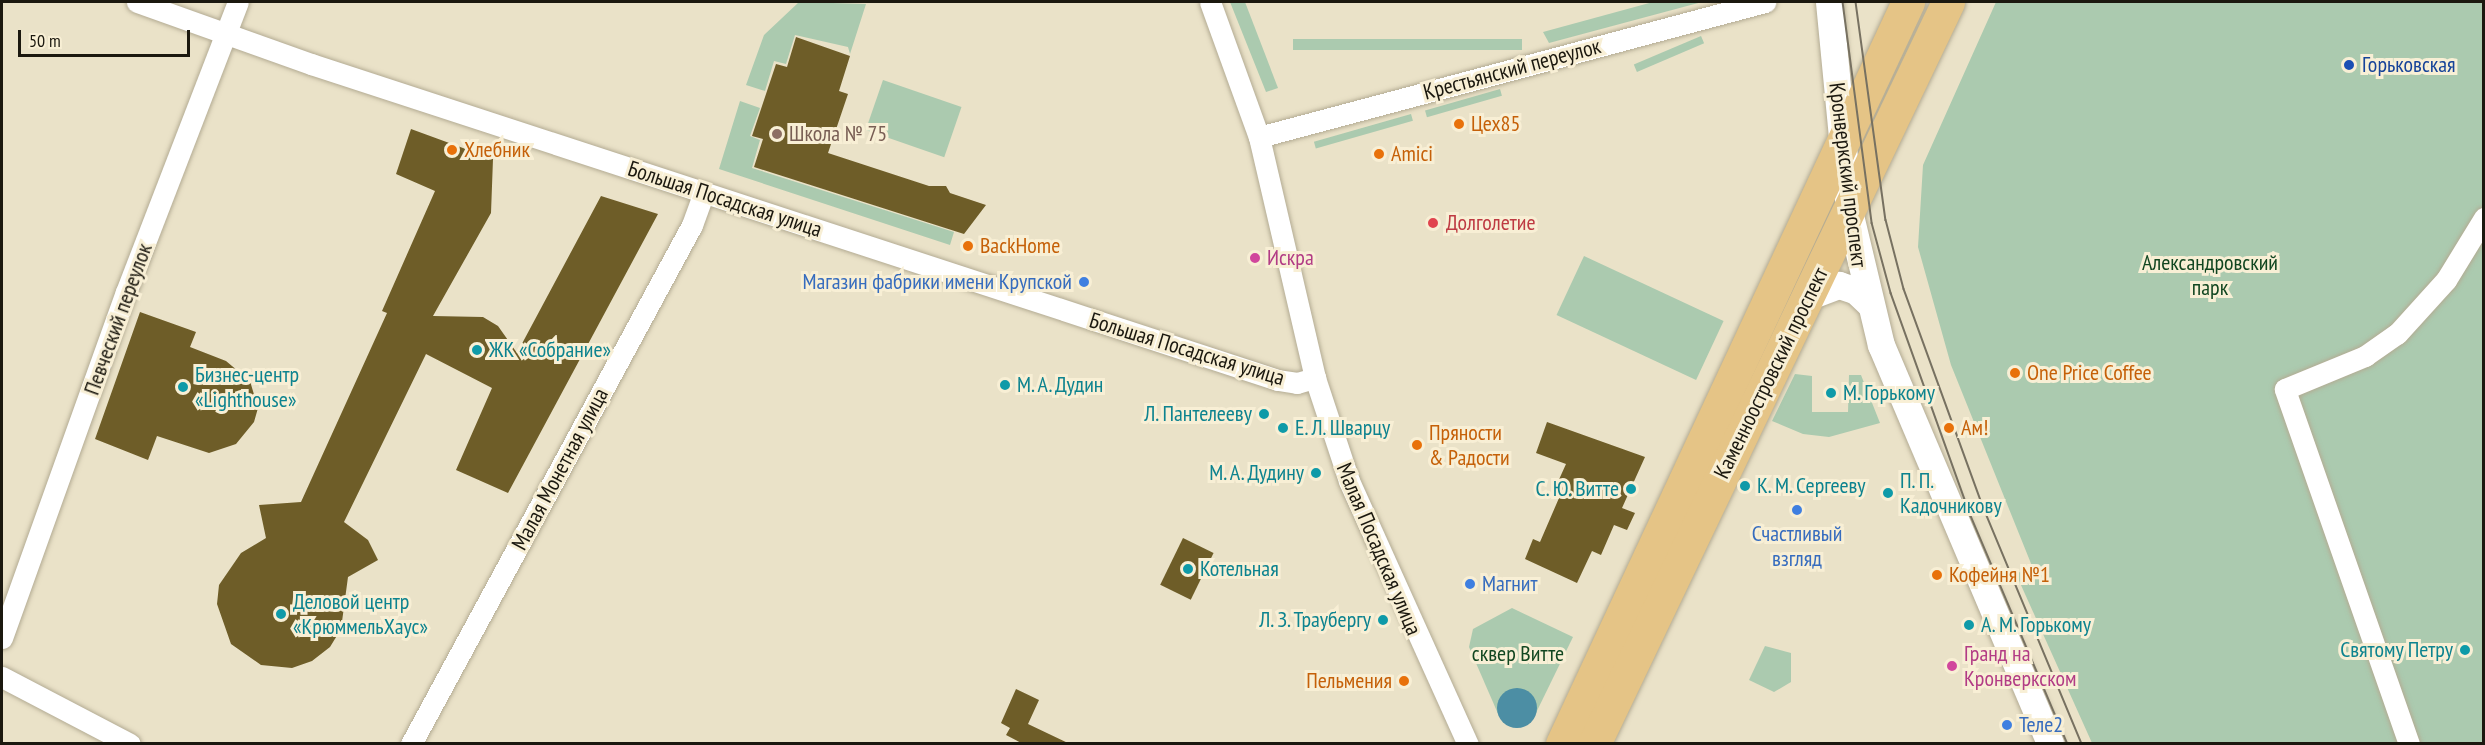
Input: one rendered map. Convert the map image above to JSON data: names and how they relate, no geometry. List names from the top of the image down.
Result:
{
  "streets": {
    "main road": ["Каменноостровский проспект"],
    "street": [
      "Крестьянский переулок",
      "Кронверкский проспект",
      "Большая Посадская улица",
      "Певческий переулок",
      "Малая Монетная улица",
      "Малая Посадская улица"
    ]
  },
  "crossings": [
    ["Крестьянский переулок", "Малая Посадская улица"],
    ["Кронверкский проспект", "Каменноостровский проспект"],
    ["Большая Посадская улица", "Певческий переулок"],
    ["Большая Посадская улица", "Малая Монетная улица"],
    ["Большая Посадская улица", "Малая Посадская улица"]
  ],
  "parks": ["Александровский парк", "сквер Витте"],
  "places": [
    "Горьковская",
    "Цех85",
    "Школа № 75",
    "Хлебник",
    "Amici",
    "Долголетие",
    "BackHome",
    "Искра",
    "Магазин фабрики имени Крупской",
    "ЖК «Собрание»",
    "One Price Coffee",
    "М. А. Дудин",
    "Бизнес-центр «Lighthouse»",
    "М. Горькому",
    "Л. Пантелееву",
    "Е. Л. Шварцу",
    "Ам!",
    "Пряности & Радости",
    "М. А. Дудину",
    "К. М. Сергееву",
    "С. Ю. Витте",
    "П. П. Кадочникову",
    "Счастливый взгляд",
    "Котельная",
    "Кофейня №1",
    "Магнит",
    "Деловой центр «КрюммельХаус»",
    "Л. З. Траубергу",
    "А. М. Горькому",
    "Святому Петру",
    "Гранд на Кронверкском",
    "Пельмения",
    "Теле2"
  ],
  "scale_bar": "50 m"
}
